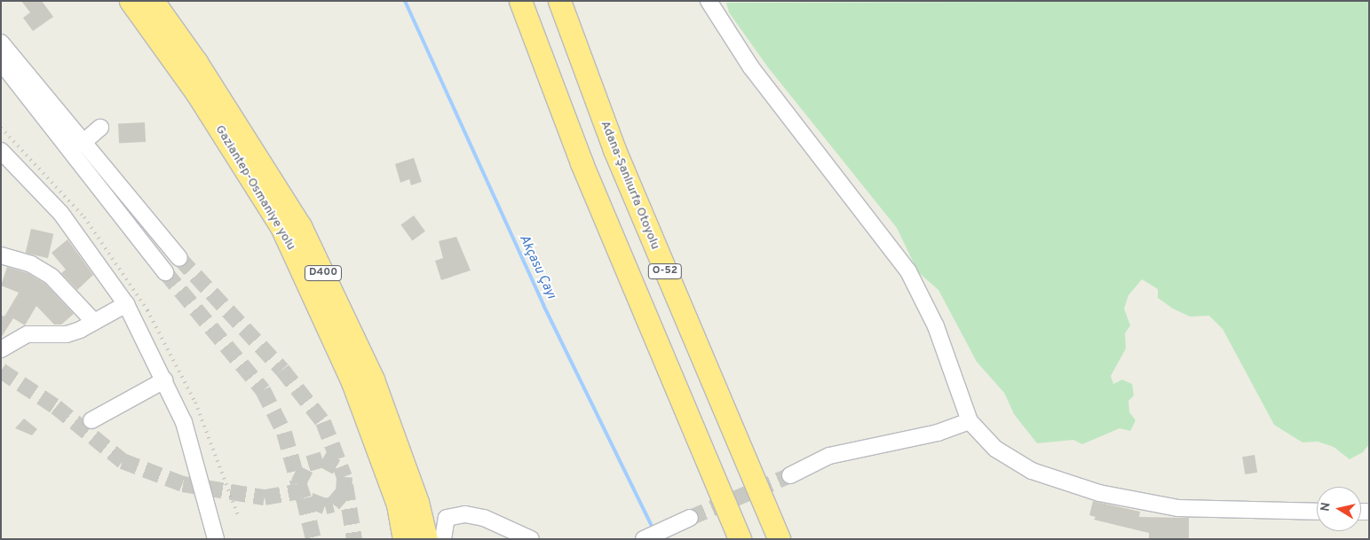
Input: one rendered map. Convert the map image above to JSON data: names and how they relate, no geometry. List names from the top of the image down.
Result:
{
  "streets": {
    "highway": [
      "Adana-Şanlıurfa Otoyolu",
      "Gaziantep-Osmaniye yolu",
      "O-52",
      "D400"
    ]
  },
  "water": ["Akçasu Çayı"],
  "north": "left"
}
